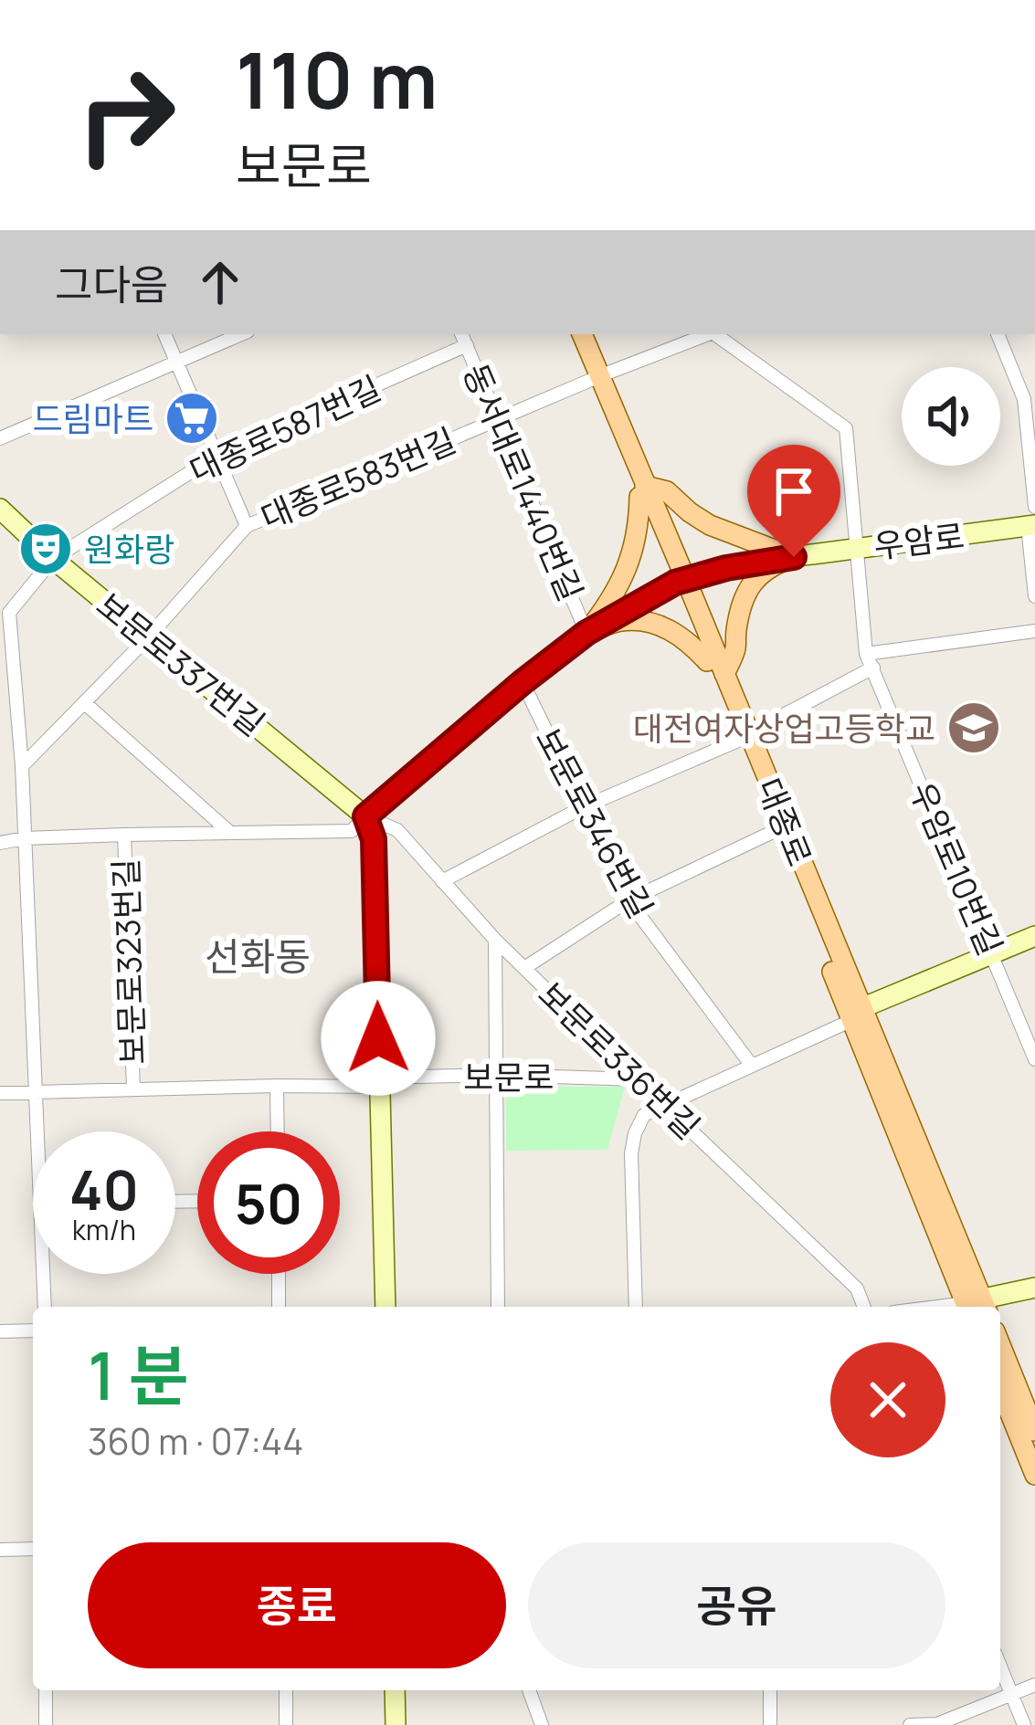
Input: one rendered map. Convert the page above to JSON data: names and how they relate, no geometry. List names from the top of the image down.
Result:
{
  "streets": {
    "main road": ["우암로", "보문로337번길", "대종로"],
    "street": [
      "대종로587번길",
      "대종로583번길",
      "동서대로1440번길",
      "보문로346번길",
      "우암로10번길",
      "보문로323번길",
      "보문로336번길",
      "보문로"
    ]
  },
  "crossings": [
    ["대종로587번길", "동서대로1440번길"],
    ["대종로587번길", "보문로337번길"],
    ["대종로583번길", "동서대로1440번길"],
    ["대종로583번길", "우암로"],
    ["대종로583번길", "보문로337번길"],
    ["대종로583번길", "대종로"],
    ["대종로583번길", "우암로10번길"],
    ["우암로", "대종로"],
    ["우암로", "우암로10번길"],
    ["보문로337번길", "보문로336번길"],
    ["보문로323번길", "보문로"],
    ["보문로336번길", "보문로"]
  ],
  "districts": ["선화동"],
  "places": {
    "supermarket": ["드림마트"],
    "theatre": ["원화랑"],
    "school or university": ["대전여자상업고등학교"]
  },
  "page": {
    "turn": ["110 m", "보문로"],
    "then": "그다음",
    "speed": "40 km/h",
    "limit": "50",
    "heading": ["1 분", "360 m · 07:44"],
    "buttons": ["종료", "공유"]
  }
}
